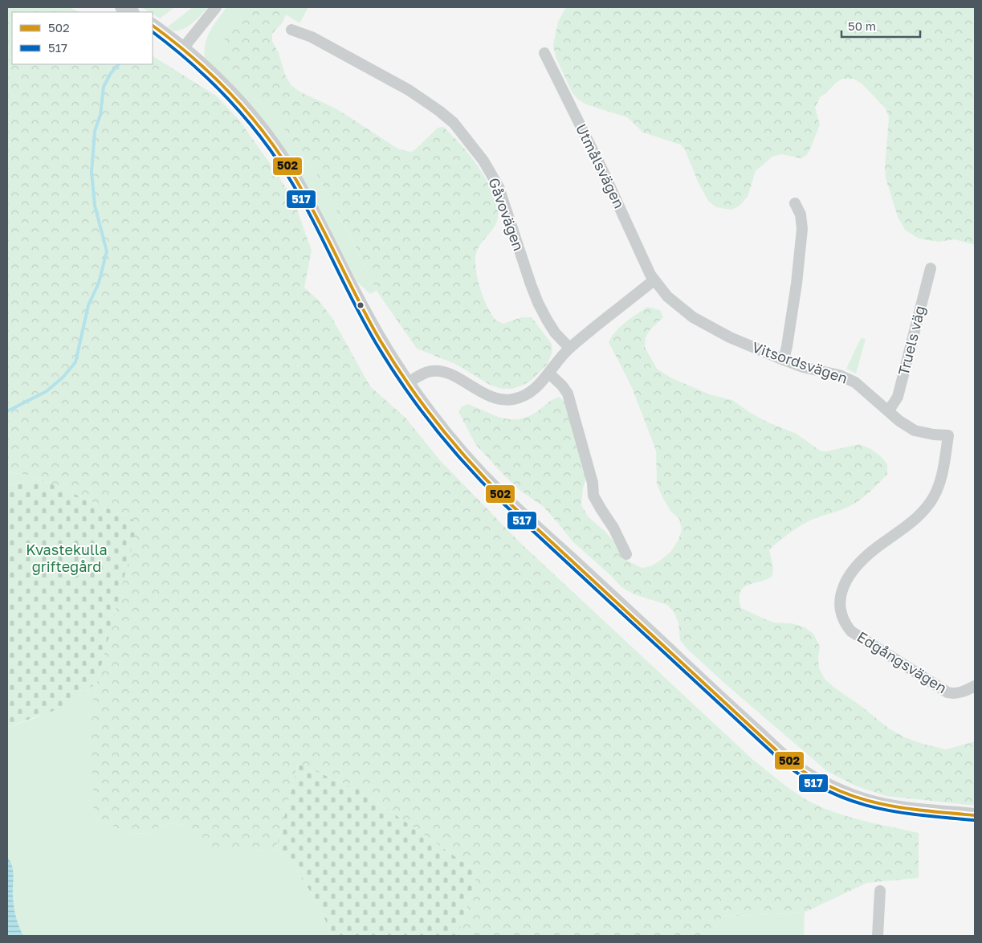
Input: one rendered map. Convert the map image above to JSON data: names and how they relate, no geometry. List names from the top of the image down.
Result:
{
  "streets": {
    "street": [
      "Utmålsvägen",
      "Gåvovägen",
      "Truels väg",
      "Vitsordsvägen",
      "Edgångsvägen"
    ]
  },
  "crossings": [
    ["Utmålsvägen", "Vitsordsvägen"],
    ["Truels väg", "Vitsordsvägen"],
    ["Vitsordsvägen", "Edgångsvägen"]
  ],
  "parks": ["Kvastekulla griftegård"],
  "lines": ["transit line 502", "transit line 517"],
  "legend": ["502", "517"],
  "scale_bar": "50 m"
}
